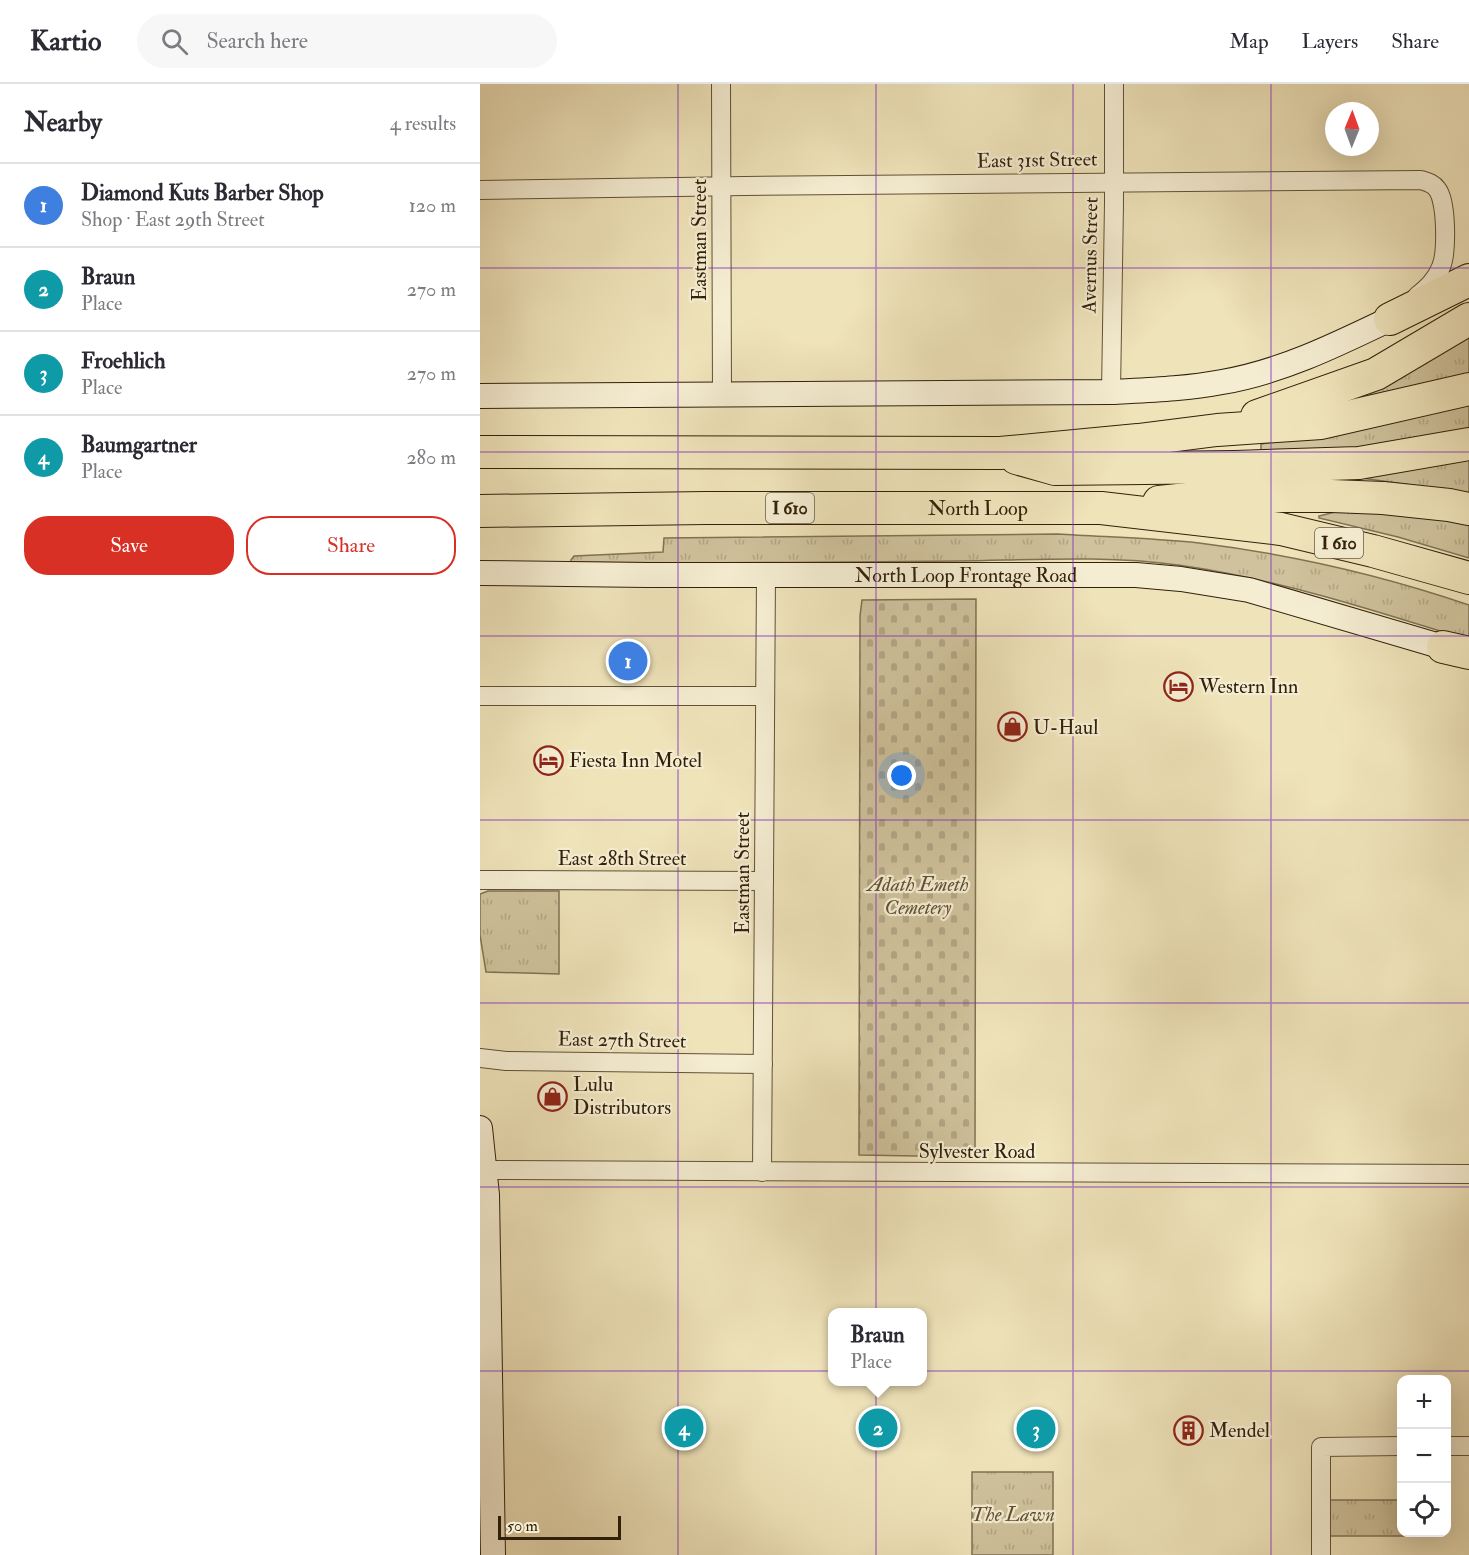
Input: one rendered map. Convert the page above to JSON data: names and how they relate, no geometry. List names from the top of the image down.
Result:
{
  "streets": {
    "highway": ["I 610", "North Loop"],
    "main road": ["North Loop Frontage Road"],
    "street": [
      "East 31st Street",
      "Eastman Street",
      "Avernus Street",
      "East 28th Street",
      "East 27th Street",
      "Sylvester Road"
    ]
  },
  "crossings": [
    ["East 31st Street", "Eastman Street"],
    ["East 31st Street", "Avernus Street"],
    ["Eastman Street", "North Loop Frontage Road"],
    ["Eastman Street", "East 28th Street"],
    ["Eastman Street", "East 27th Street"],
    ["Eastman Street", "Sylvester Road"]
  ],
  "parks": ["Adath Emeth Cemetery", "The Lawn"],
  "places": {
    "hotel": ["Western Inn", "Fiesta Inn Motel"],
    "shop": ["U-Haul", "Lulu Distributors"],
    "building": ["Mendel"]
  },
  "scale_bar": "50 m",
  "north": "top",
  "page": {
    "header": "Kartio",
    "search": "Search here",
    "nav": ["Map", "Layers", "Share"],
    "heading": ["Nearby", "4 results"],
    "list": [
      {
        "mark": "1",
        "name": "Diamond Kuts Barber Shop",
        "note": "Shop · East 29th Street",
        "value": "120 m"
      },
      {
        "mark": "2",
        "name": "Braun",
        "note": "Place",
        "value": "270 m"
      },
      {
        "mark": "3",
        "name": "Froehlich",
        "note": "Place",
        "value": "270 m"
      },
      {
        "mark": "4",
        "name": "Baumgartner",
        "note": "Place",
        "value": "280 m"
      }
    ],
    "buttons": ["Save", "Share"],
    "pins": [
      "1",
      "2",
      "4",
      "3"
    ],
    "popup": ["Braun", "Place"],
    "map_buttons": ["+", "−"],
    "scale": "50 m"
  }
}
